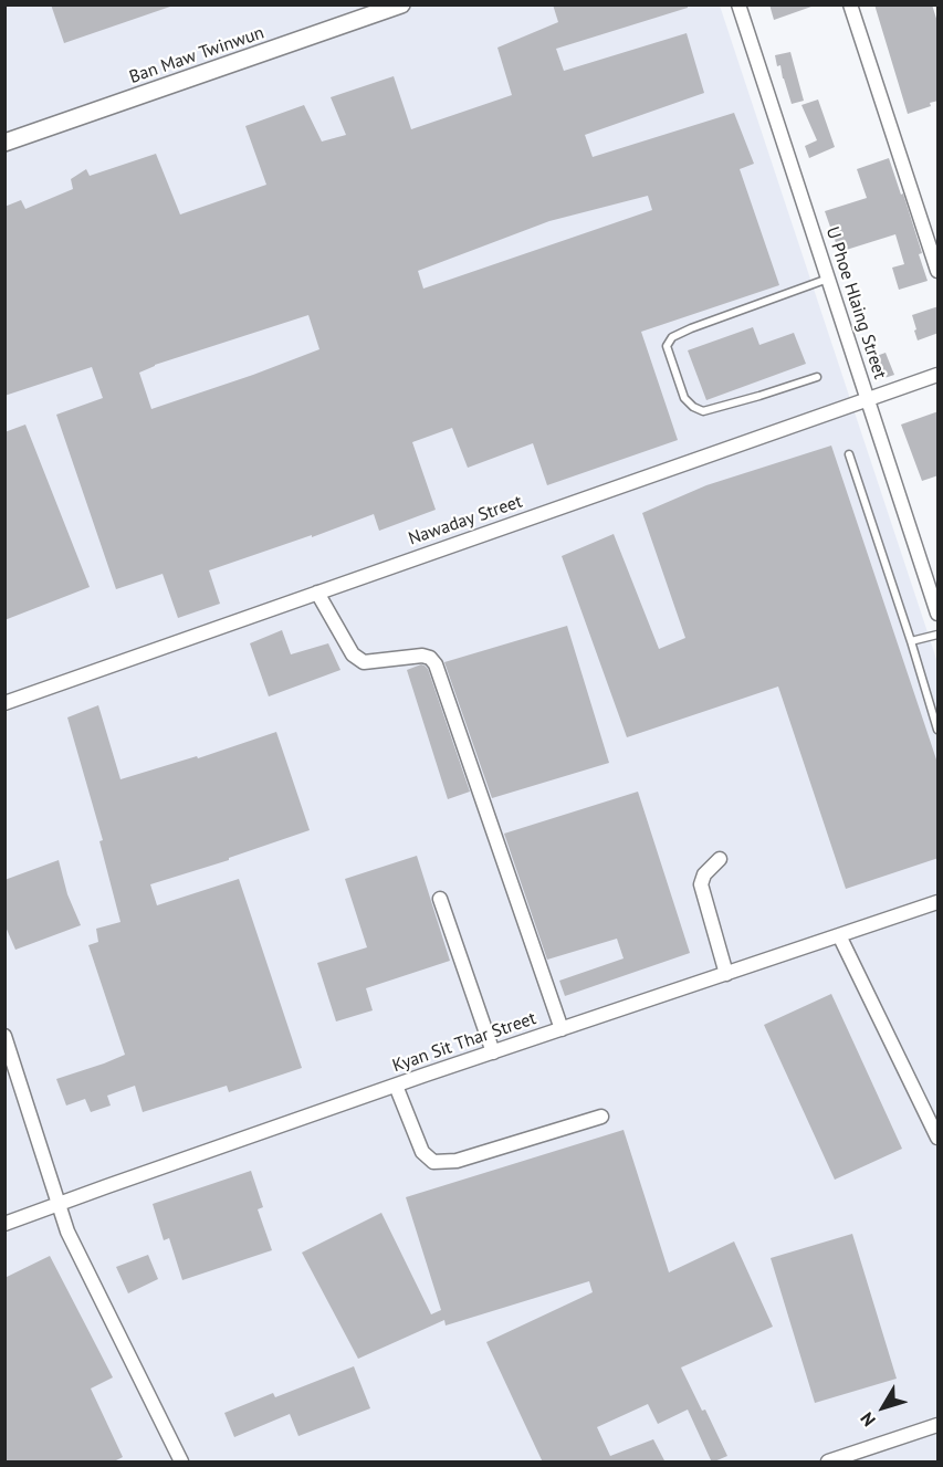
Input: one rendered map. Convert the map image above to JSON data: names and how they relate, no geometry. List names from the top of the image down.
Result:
{
  "streets": {
    "street": [
      "Ban Maw Twinwun",
      "U Phoe Hlaing Street",
      "Nawaday Street",
      "Kyan Sit Thar Street"
    ]
  },
  "crossings": [
    ["U Phoe Hlaing Street", "Nawaday Street"]
  ],
  "north": "bottom left"
}
